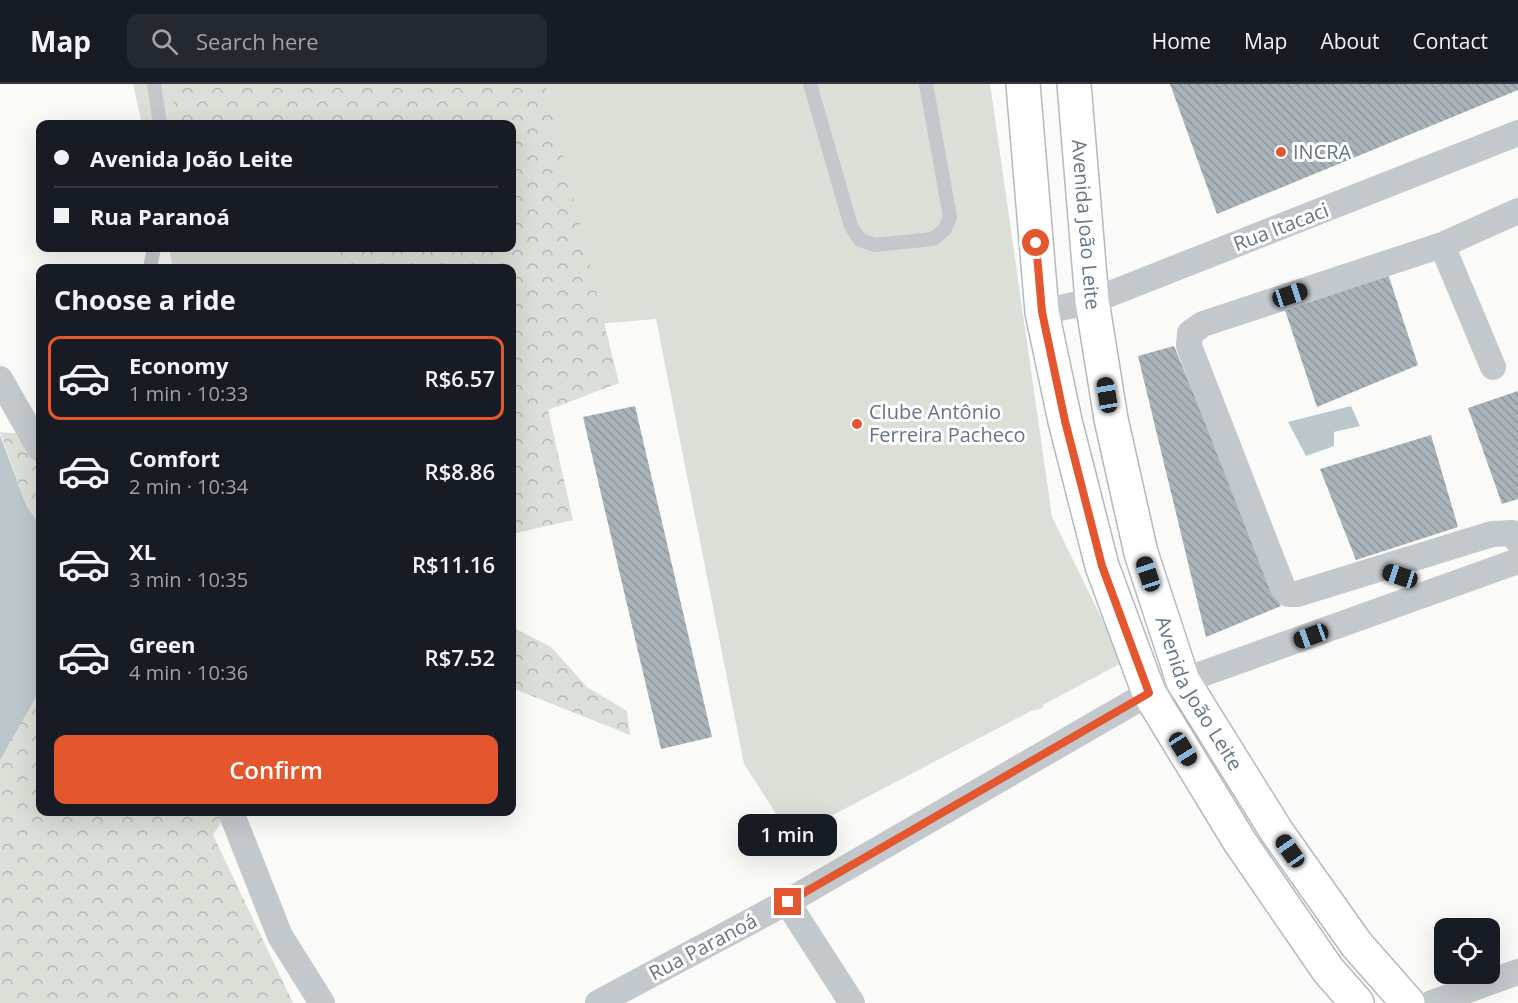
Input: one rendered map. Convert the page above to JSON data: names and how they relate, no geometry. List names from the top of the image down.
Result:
{
  "streets": {
    "street": ["Avenida João Leite", "Rua Itacaci", "Rua Paranoá"]
  },
  "crossings": [
    ["Avenida João Leite", "Rua Itacaci"],
    ["Avenida João Leite", "Rua Paranoá"]
  ],
  "places": ["INCRA", "Clube Antônio Ferreira Pacheco"],
  "page": {
    "header": "Map",
    "search": "Search here",
    "nav": [
      "Home",
      "Map",
      "About",
      "Contact"
    ],
    "banner": ["Avenida João Leite", "Rua Paranoá"],
    "heading": "Choose a ride",
    "list": [
      {
        "name": "Economy",
        "note": "1 min · 10:33",
        "value": "R$6.57"
      },
      {
        "name": "Comfort",
        "note": "2 min · 10:34",
        "value": "R$8.86"
      },
      {
        "name": "XL",
        "note": "3 min · 10:35",
        "value": "R$11.16"
      },
      {
        "name": "Green",
        "note": "4 min · 10:36",
        "value": "R$7.52"
      }
    ],
    "buttons": "Confirm",
    "bubble": "1 min"
  }
}
